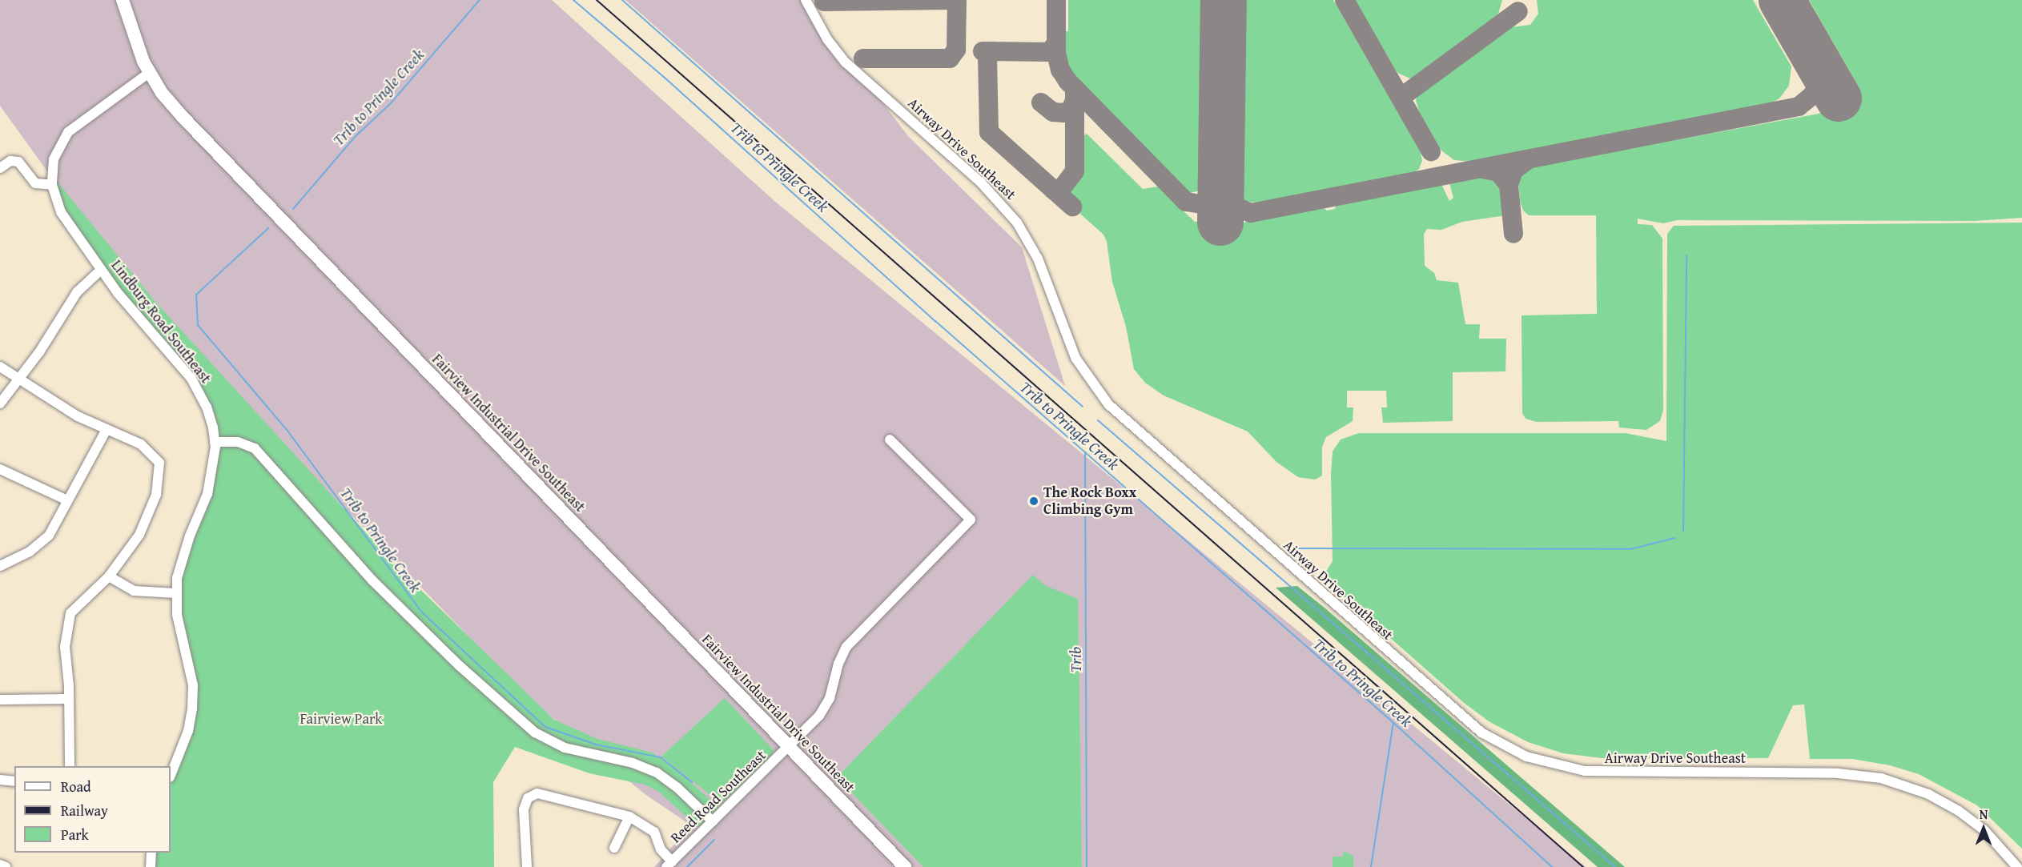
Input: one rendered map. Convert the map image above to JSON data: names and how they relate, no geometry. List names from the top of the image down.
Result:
{
  "streets": {
    "main road": ["Fairview Industrial Drive Southeast"],
    "street": ["Airway Drive Southeast", "Lindburg Road Southeast", "Reed Road Southeast"]
  },
  "crossings": [
    ["Lindburg Road Southeast", "Fairview Industrial Drive Southeast"],
    ["Fairview Industrial Drive Southeast", "Reed Road Southeast"]
  ],
  "water": ["Trib to Pringle Creek", "Trib"],
  "parks": ["Fairview Park"],
  "places": ["The Rock Boxx Climbing Gym"],
  "legend": ["Road", "Railway", "Park"],
  "north": "top"
}
